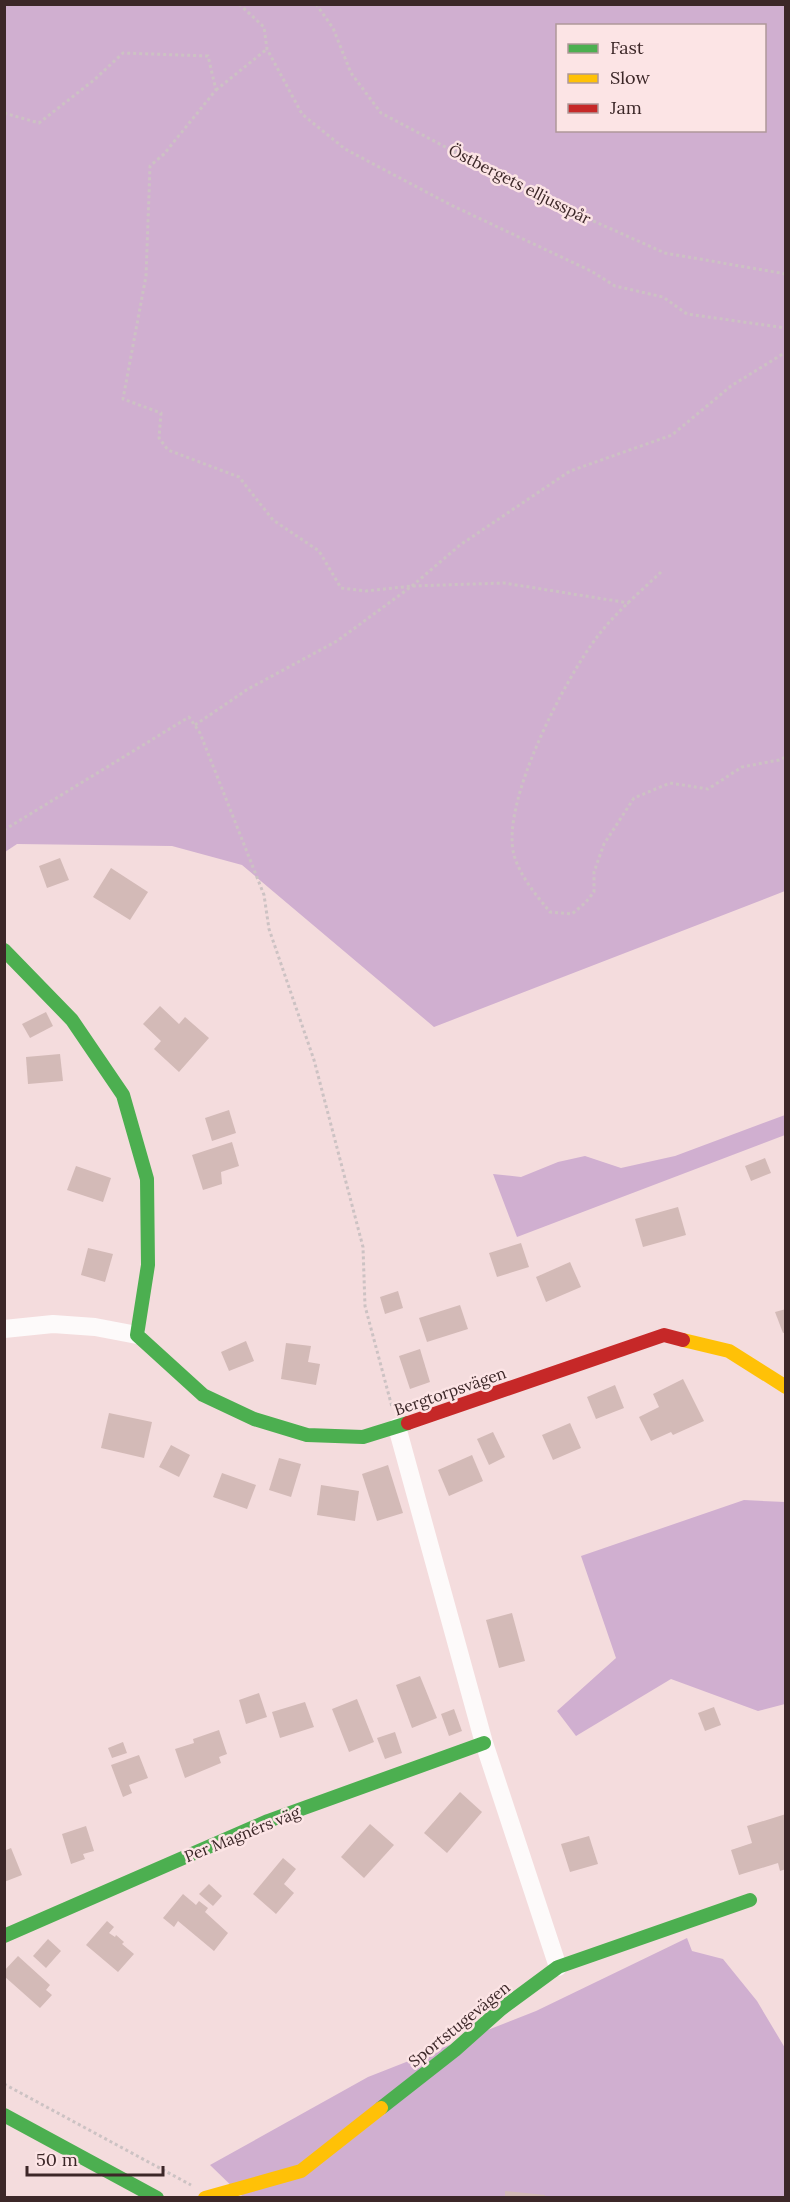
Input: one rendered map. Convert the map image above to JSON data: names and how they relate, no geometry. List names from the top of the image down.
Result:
{
  "streets": {
    "street": ["Bergtorpsvägen", "Per Magnérs väg", "Sportstugevägen"],
    "path": ["Östbergets elljusspår"]
  },
  "legend": ["Fast", "Slow", "Jam"],
  "scale_bar": "50 m"
}
